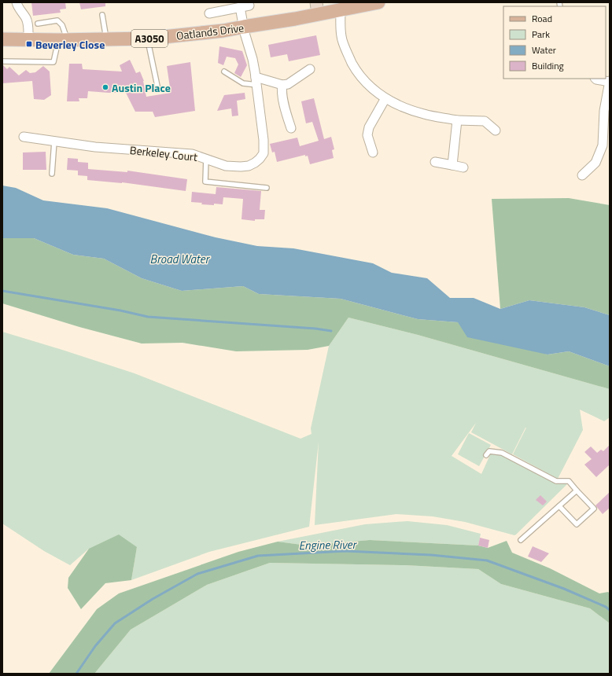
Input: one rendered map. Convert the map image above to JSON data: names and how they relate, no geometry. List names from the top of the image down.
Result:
{
  "streets": {
    "main road": ["Oatlands Drive", "A3050"],
    "street": ["Berkeley Court"]
  },
  "crossings": [
    ["Oatlands Drive", "Berkeley Court"]
  ],
  "water": ["Broad Water", "Engine River"],
  "places": {
    "transit": ["Beverley Close"],
    "other": ["Austin Place"]
  },
  "legend": [
    "Road",
    "Park",
    "Water",
    "Building"
  ]
}
